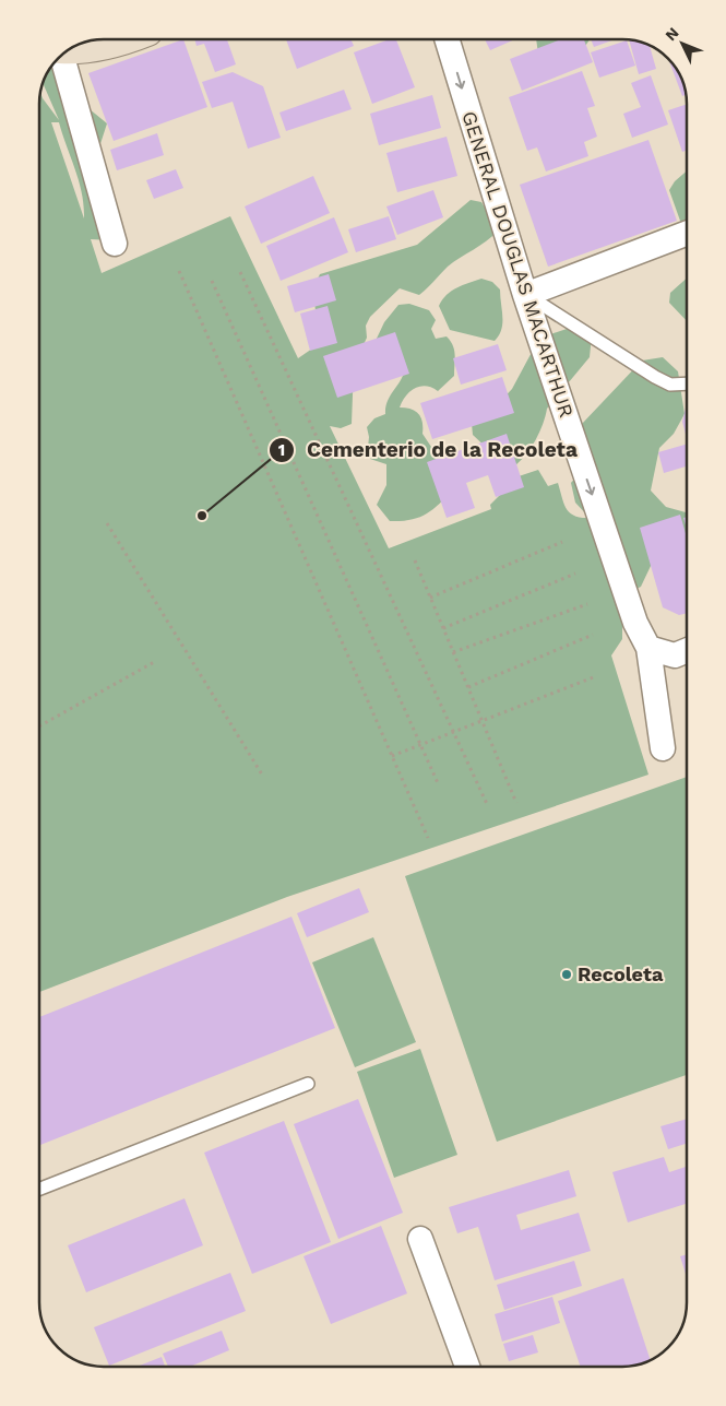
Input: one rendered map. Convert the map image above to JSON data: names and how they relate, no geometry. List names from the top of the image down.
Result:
{
  "streets": {
    "street": ["GENERAL DOUGLAS MACARTHUR"]
  },
  "one_way": ["GENERAL DOUGLAS MACARTHUR"],
  "places": ["Cementerio de la Recoleta", "Recoleta"],
  "north": "top left"
}
